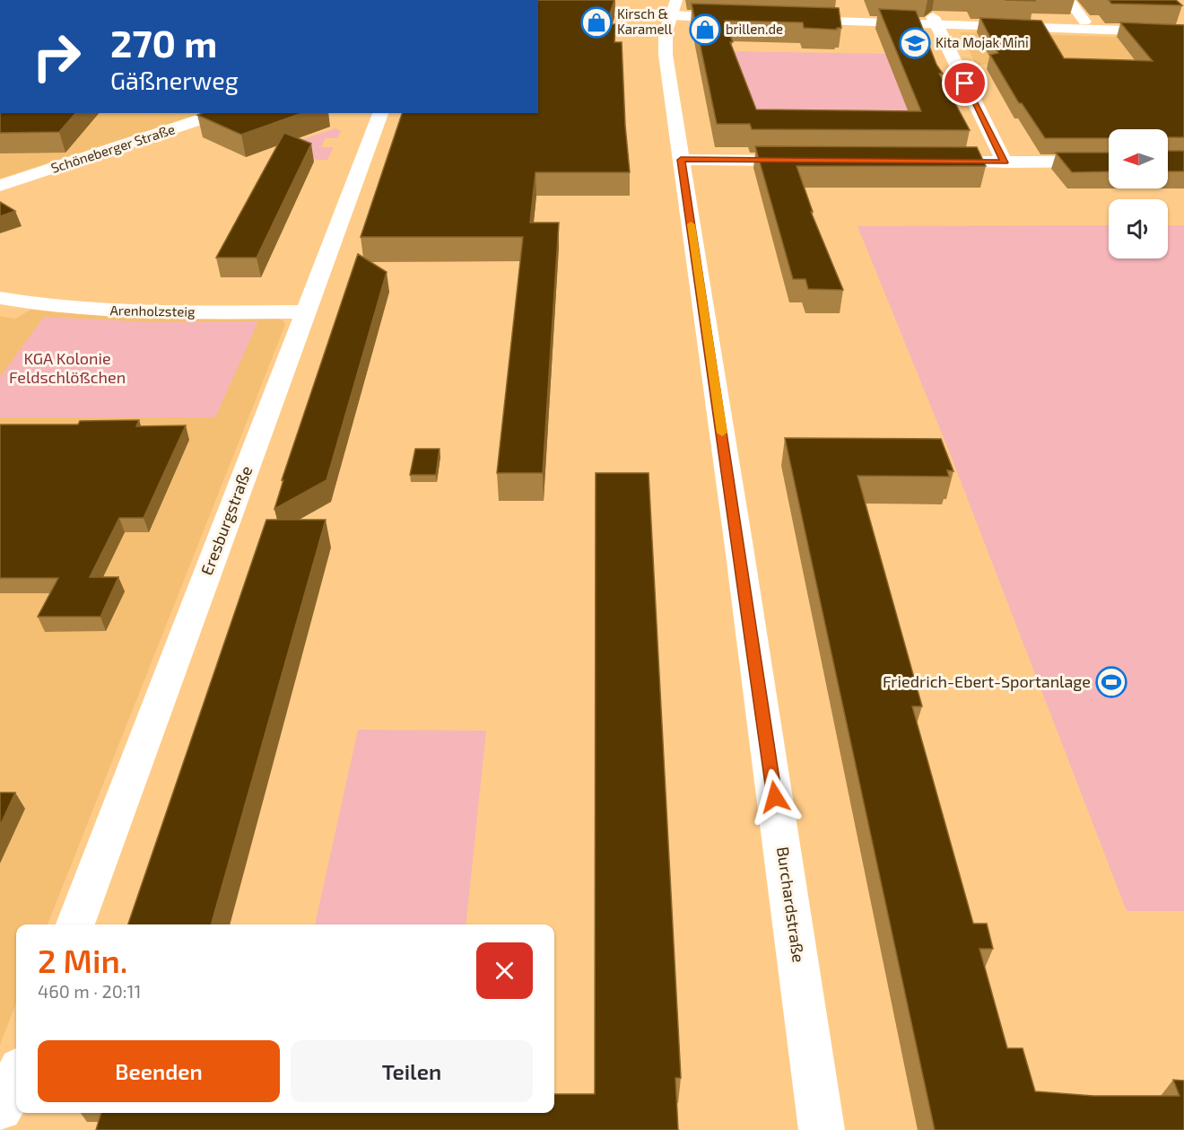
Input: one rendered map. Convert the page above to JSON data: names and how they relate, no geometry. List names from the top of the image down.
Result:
{
  "streets": {
    "street": [
      "Schöneberger Straße",
      "Arenholzsteig",
      "Eresburgstraße",
      "Burchardstraße"
    ]
  },
  "crossings": [
    ["Arenholzsteig", "Eresburgstraße"]
  ],
  "parks": ["KGA Kolonie Feldschlößchen"],
  "places": {
    "shop": ["Kirsch & Karamell", "brillen.de"],
    "school or university": ["Kita Mojak Mini"],
    "sports": ["Friedrich-Ebert-Sportanlage"]
  },
  "north": "left",
  "page": {
    "turn": ["270 m", "Gäßnerweg"],
    "heading": ["2 Min.", "460 m · 20:11"],
    "buttons": ["Beenden", "Teilen"]
  }
}
